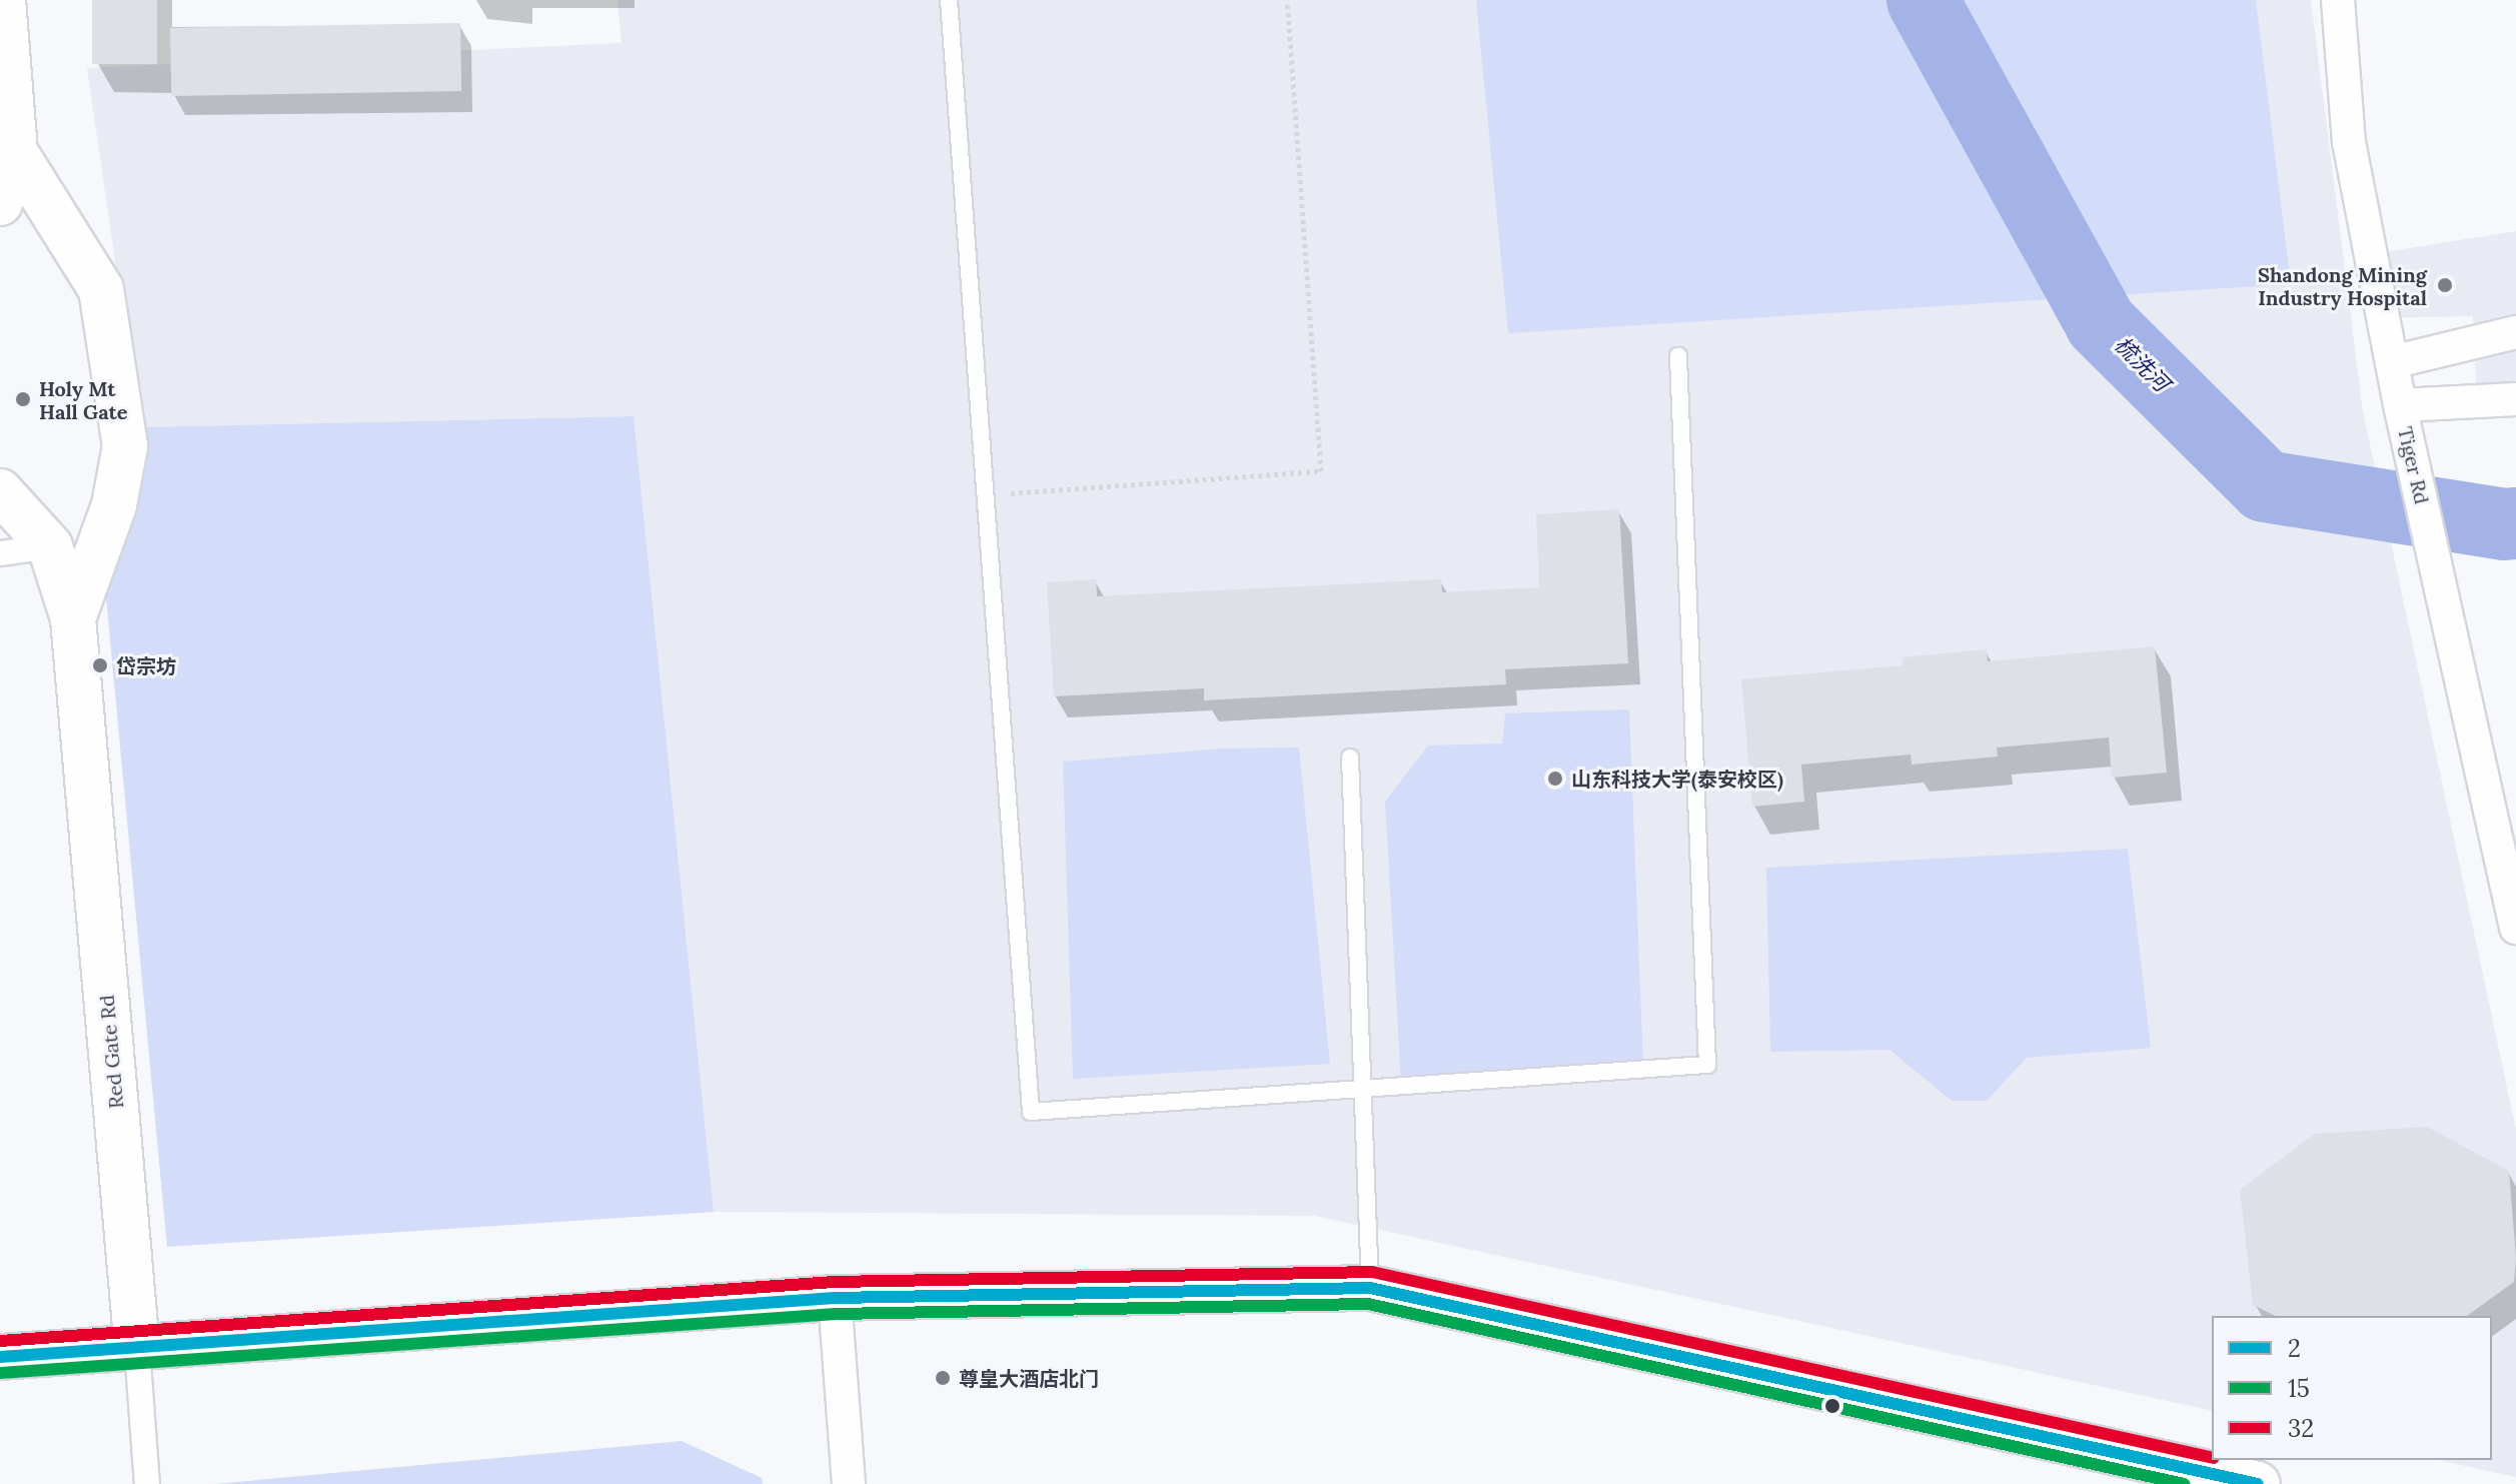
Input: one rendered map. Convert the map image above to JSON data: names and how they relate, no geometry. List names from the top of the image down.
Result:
{
  "streets": {
    "main road": ["Red Gate Rd"],
    "street": ["Tiger Rd"]
  },
  "water": ["梳洗河"],
  "places": [
    "Shandong Mining Industry Hospital",
    "Holy Mt Hall Gate",
    "岱宗坊",
    "山东科技大学(泰安校区)",
    "尊皇大酒店北门"
  ],
  "lines": ["transit line 32", "transit line 2", "transit line 15"],
  "legend": ["2", "15", "32"]
}
